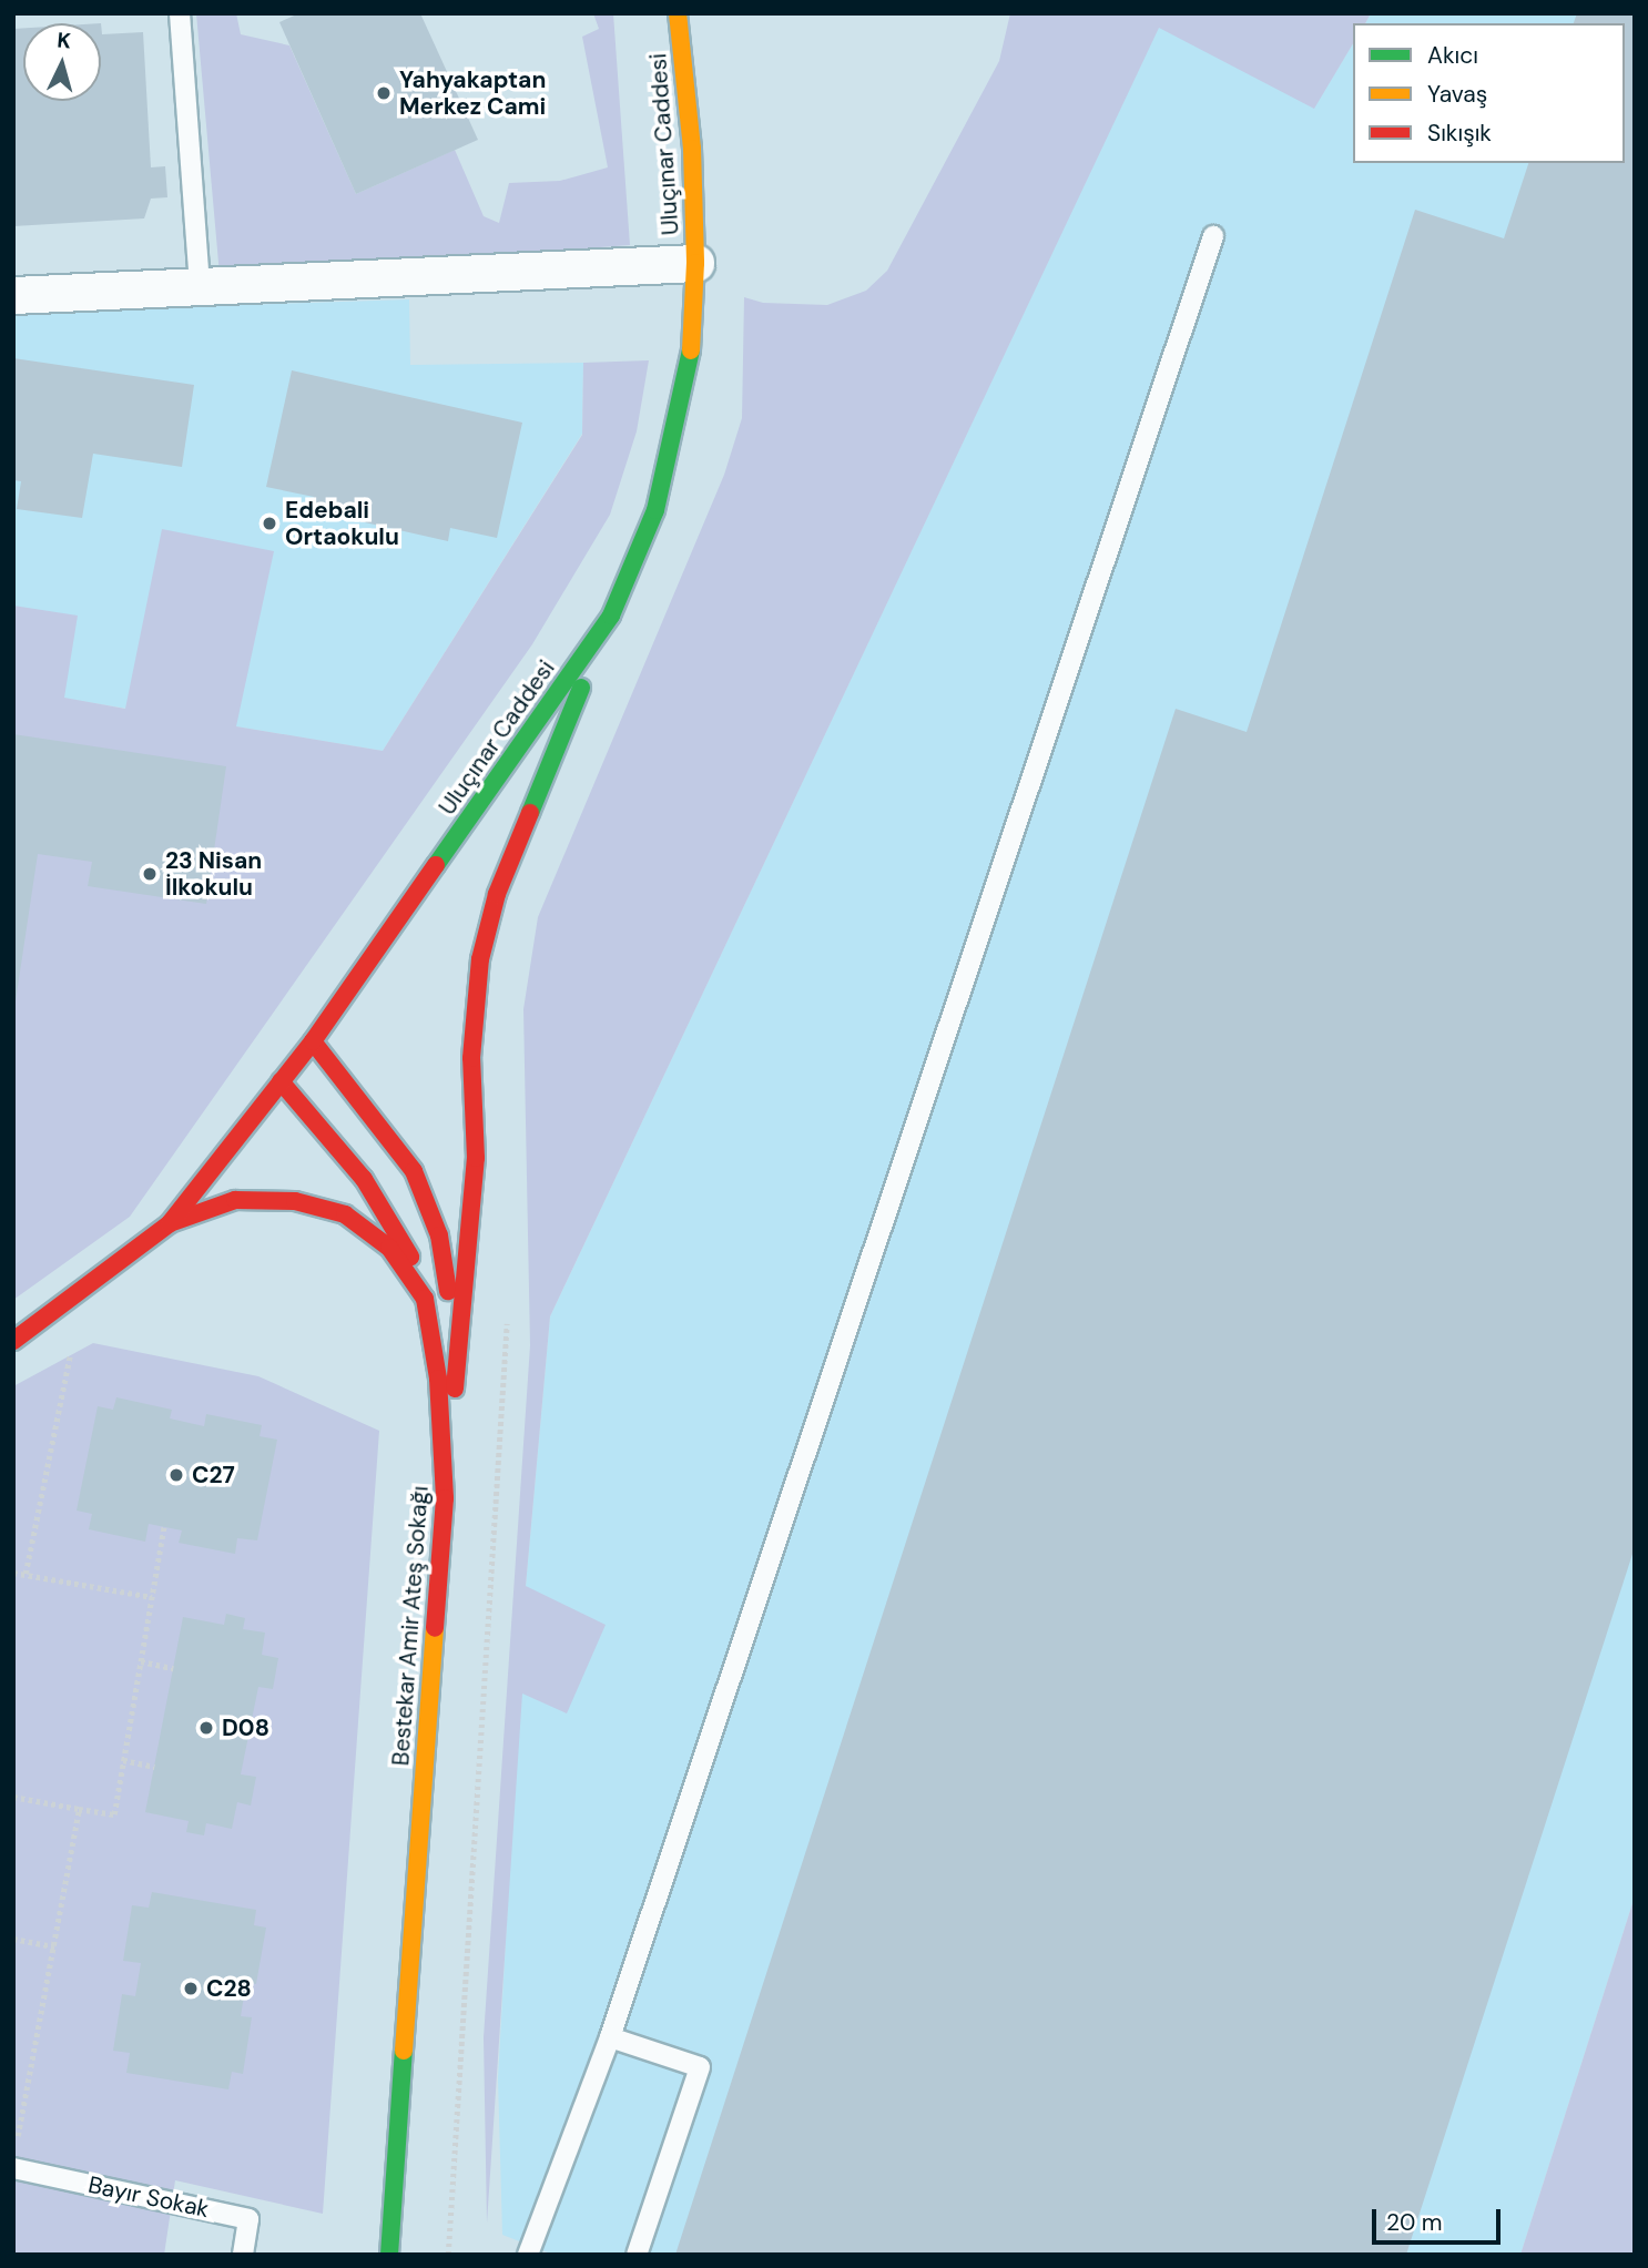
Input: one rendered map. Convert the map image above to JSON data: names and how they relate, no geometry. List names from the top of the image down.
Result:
{
  "streets": {
    "main road": ["Uluçınar Caddesi", "Bestekar Amir Ateş Sokağı"],
    "lane": ["Bayır Sokak"]
  },
  "crossings": [
    ["Uluçınar Caddesi", "Bestekar Amir Ateş Sokağı"]
  ],
  "places": [
    "Yahyakaptan Merkez Cami",
    "Edebali Ortaokulu",
    "23 Nisan İlkokulu",
    "C27",
    "D08",
    "C28"
  ],
  "legend": ["Akıcı", "Yavaş", "Sıkışık"],
  "scale_bar": "20 m",
  "north": "top"
}
